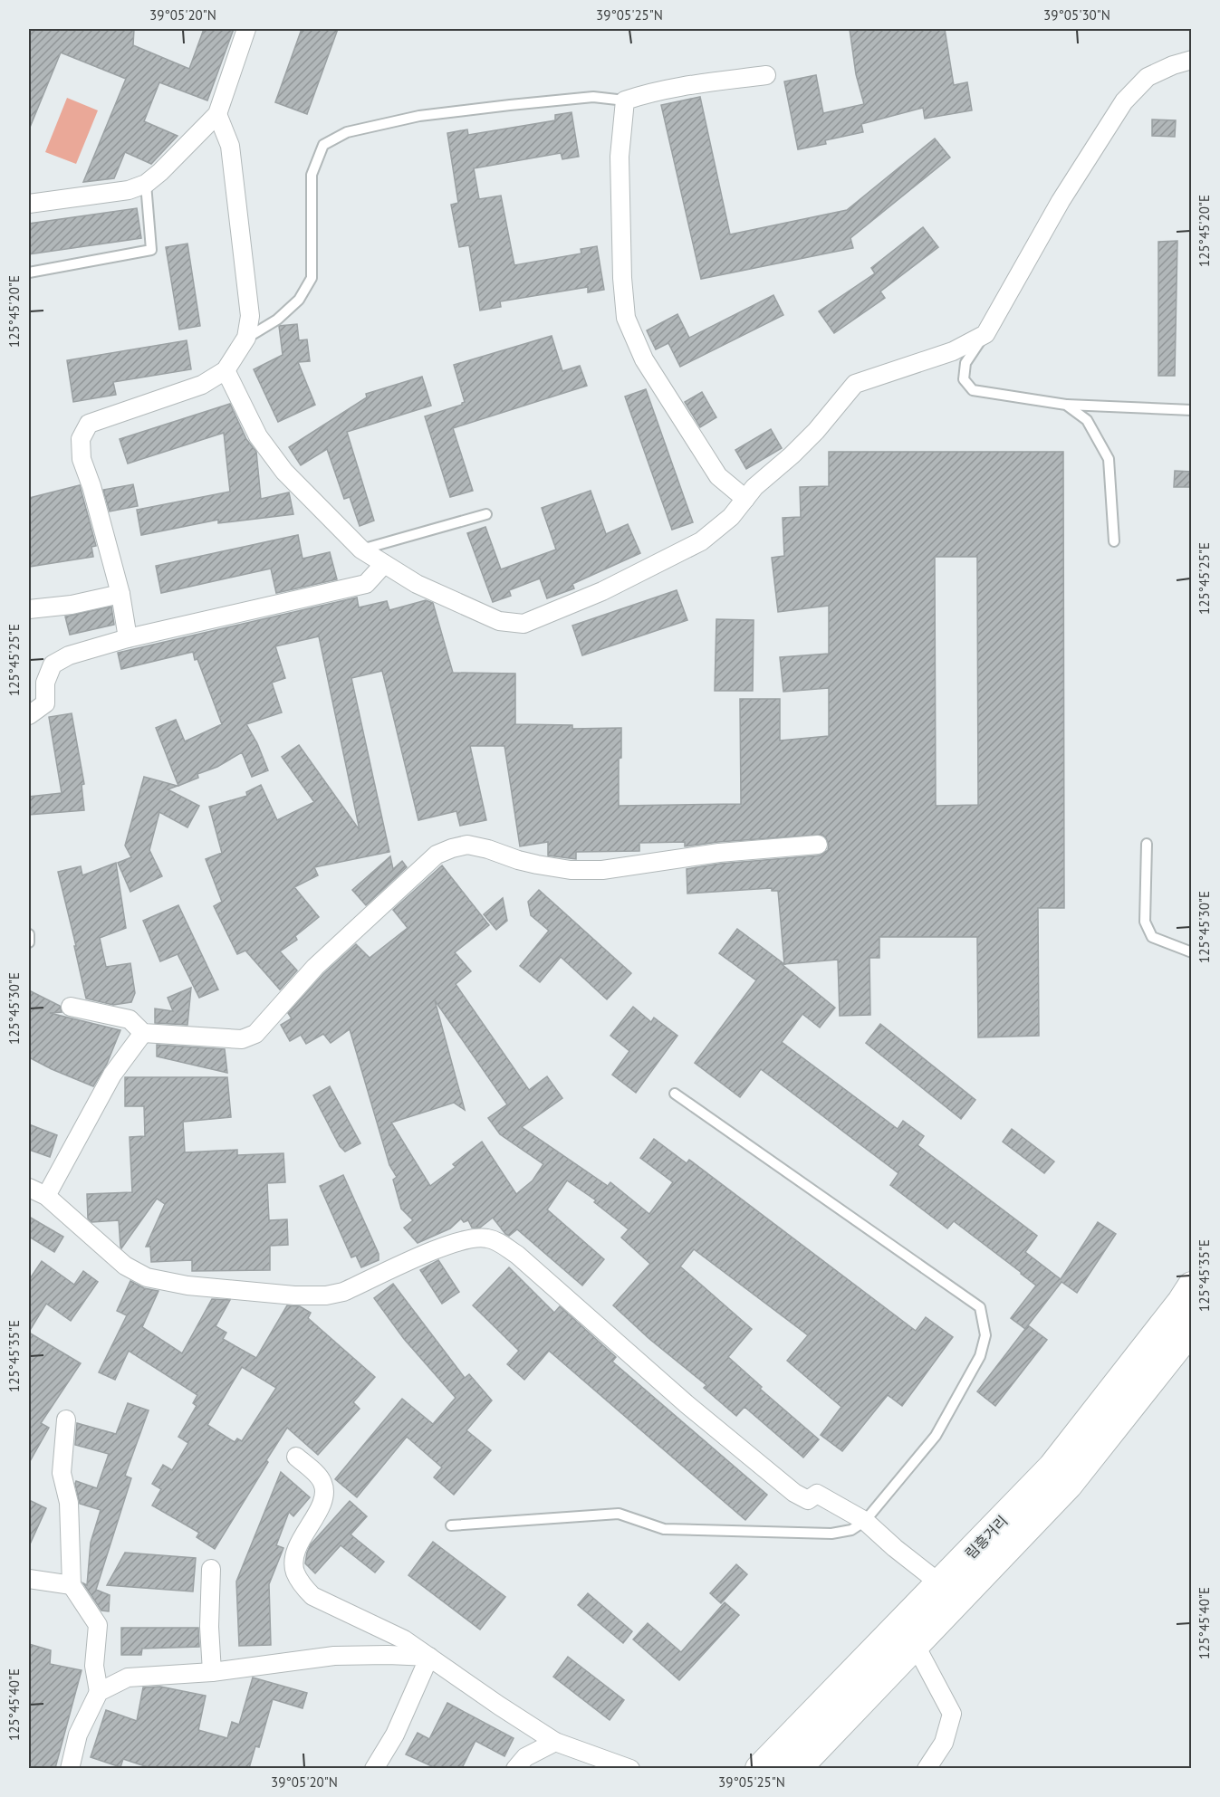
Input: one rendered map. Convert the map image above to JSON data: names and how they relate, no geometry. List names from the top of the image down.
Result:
{
  "streets": {
    "main road": ["림흥거리"]
  },
  "coordinates": [
    "39°05'20\"N",
    "39°05'25\"N",
    "39°05'30\"N",
    "125°45'20\"E",
    "125°45'25\"E",
    "125°45'30\"E",
    "125°45'35\"E",
    "125°45'40\"E"
  ]
}
